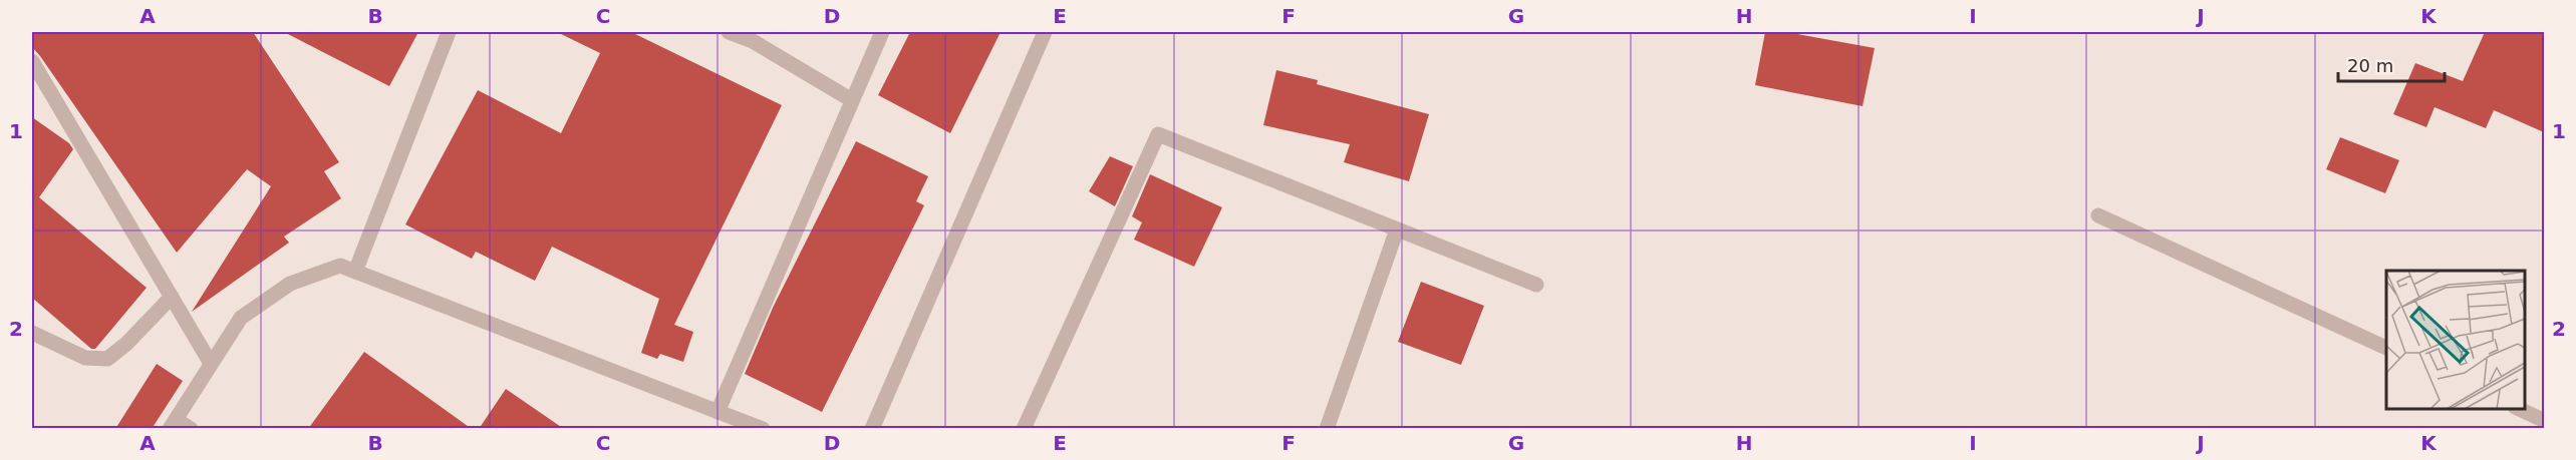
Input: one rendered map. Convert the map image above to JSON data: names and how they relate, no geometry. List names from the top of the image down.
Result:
{
  "scale_bar": "20 m",
  "grid": {
    "columns": [
      "A",
      "B",
      "C",
      "D",
      "E",
      "F",
      "G",
      "H",
      "I",
      "J",
      "K"
    ],
    "rows": ["1", "2"]
  }
}
